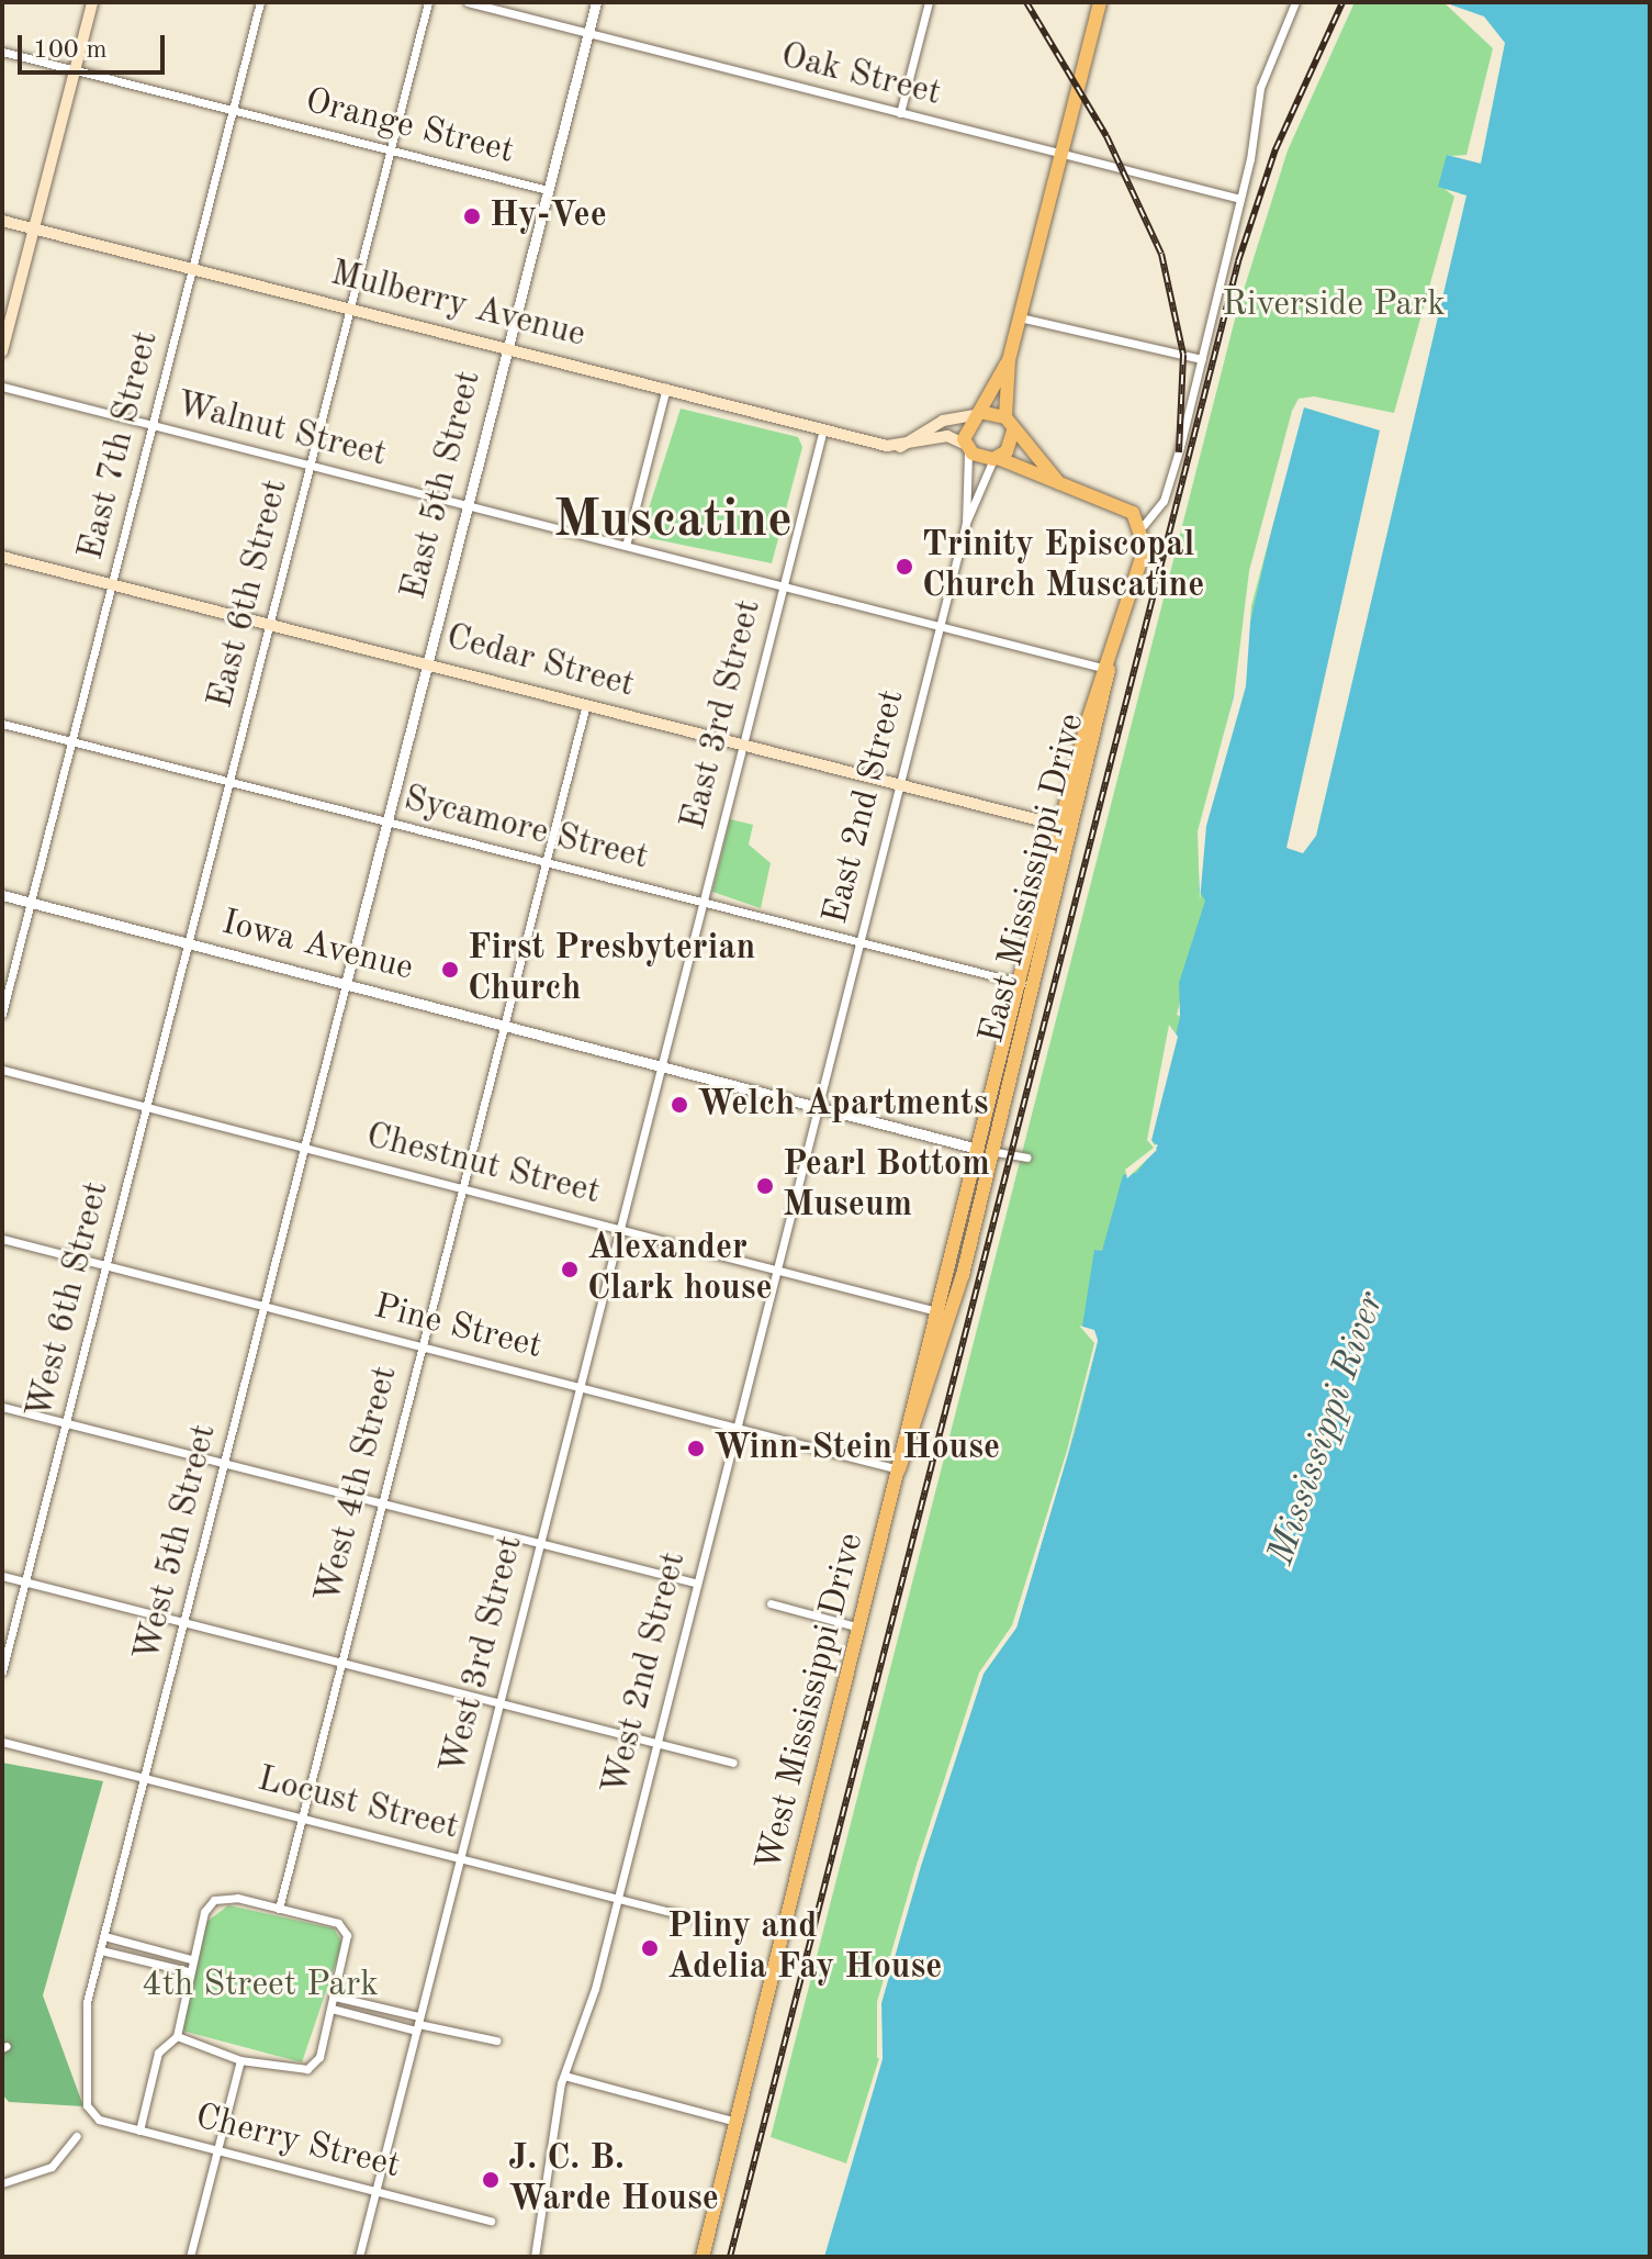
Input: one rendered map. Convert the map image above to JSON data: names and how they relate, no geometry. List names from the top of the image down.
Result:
{
  "streets": {
    "main road": [
      "Mulberry Avenue",
      "Cedar Street",
      "East Mississippi Drive",
      "West Mississippi Drive"
    ],
    "street": [
      "Oak Street",
      "Orange Street",
      "Walnut Street",
      "East 7th Street",
      "East 5th Street",
      "East 6th Street",
      "East 3rd Street",
      "East 2nd Street",
      "Sycamore Street",
      "Iowa Avenue",
      "Chestnut Street",
      "West 6th Street",
      "Pine Street",
      "West 4th Street",
      "West 5th Street",
      "West 3rd Street",
      "West 2nd Street",
      "Locust Street",
      "Cherry Street"
    ]
  },
  "crossings": [
    ["Oak Street", "East 5th Street"],
    ["Oak Street", "East Mississippi Drive"],
    ["Orange Street", "East 7th Street"],
    ["Orange Street", "East 5th Street"],
    ["Orange Street", "East 6th Street"],
    ["Mulberry Avenue", "East 7th Street"],
    ["Mulberry Avenue", "East 5th Street"],
    ["Mulberry Avenue", "East 6th Street"],
    ["Mulberry Avenue", "East 3rd Street"],
    ["Mulberry Avenue", "East 2nd Street"],
    ["Walnut Street", "East 7th Street"],
    ["Walnut Street", "East 5th Street"],
    ["Walnut Street", "East 6th Street"],
    ["Walnut Street", "East 3rd Street"],
    ["Walnut Street", "East 2nd Street"],
    ["Walnut Street", "East Mississippi Drive"],
    ["East 7th Street", "Cedar Street"],
    ["East 7th Street", "Sycamore Street"],
    ["East 7th Street", "Iowa Avenue"],
    ["East 5th Street", "Cedar Street"],
    ["East 5th Street", "Sycamore Street"],
    ["East 5th Street", "Iowa Avenue"],
    ["East 5th Street", "West 5th Street"],
    ["East 6th Street", "Cedar Street"],
    ["East 6th Street", "Sycamore Street"],
    ["East 6th Street", "Iowa Avenue"],
    ["East 6th Street", "West 6th Street"],
    ["Cedar Street", "East 3rd Street"],
    ["Cedar Street", "East 2nd Street"],
    ["Cedar Street", "East Mississippi Drive"],
    ["Cedar Street", "West 4th Street"],
    ["East 3rd Street", "Sycamore Street"],
    ["East 3rd Street", "Iowa Avenue"],
    ["East 3rd Street", "West 3rd Street"],
    ["East 2nd Street", "Sycamore Street"],
    ["East 2nd Street", "Iowa Avenue"],
    ["East 2nd Street", "West 2nd Street"],
    ["Sycamore Street", "East Mississippi Drive"],
    ["Sycamore Street", "West 4th Street"],
    ["East Mississippi Drive", "Iowa Avenue"],
    ["East Mississippi Drive", "Chestnut Street"],
    ["East Mississippi Drive", "Pine Street"],
    ["East Mississippi Drive", "West Mississippi Drive"],
    ["Iowa Avenue", "West 6th Street"],
    ["Iowa Avenue", "West 4th Street"],
    ["Iowa Avenue", "West 5th Street"],
    ["Iowa Avenue", "West 3rd Street"],
    ["Iowa Avenue", "West 2nd Street"],
    ["Chestnut Street", "West 6th Street"],
    ["Chestnut Street", "West 4th Street"],
    ["Chestnut Street", "West 5th Street"],
    ["Chestnut Street", "West 3rd Street"],
    ["Chestnut Street", "West 2nd Street"],
    ["West 6th Street", "Pine Street"],
    ["Pine Street", "West 4th Street"],
    ["Pine Street", "West 5th Street"],
    ["Pine Street", "West 3rd Street"],
    ["Pine Street", "West 2nd Street"],
    ["Pine Street", "West Mississippi Drive"],
    ["West 4th Street", "Locust Street"],
    ["West 5th Street", "Locust Street"],
    ["West 5th Street", "Cherry Street"],
    ["West 3rd Street", "Locust Street"],
    ["West 3rd Street", "Cherry Street"],
    ["West 2nd Street", "Locust Street"]
  ],
  "districts": ["Muscatine"],
  "water": ["Mississippi River"],
  "parks": ["Riverside Park", "4th Street Park"],
  "places": [
    "Hy-Vee",
    "Trinity Episcopal Church Muscatine",
    "First Presbyterian Church",
    "Welch Apartments",
    "Pearl Bottom Museum",
    "Alexander Clark house",
    "Winn-Stein House",
    "Pliny and Adelia Fay House",
    "J. C. B. Warde House"
  ],
  "scale_bar": "100 m"
}
